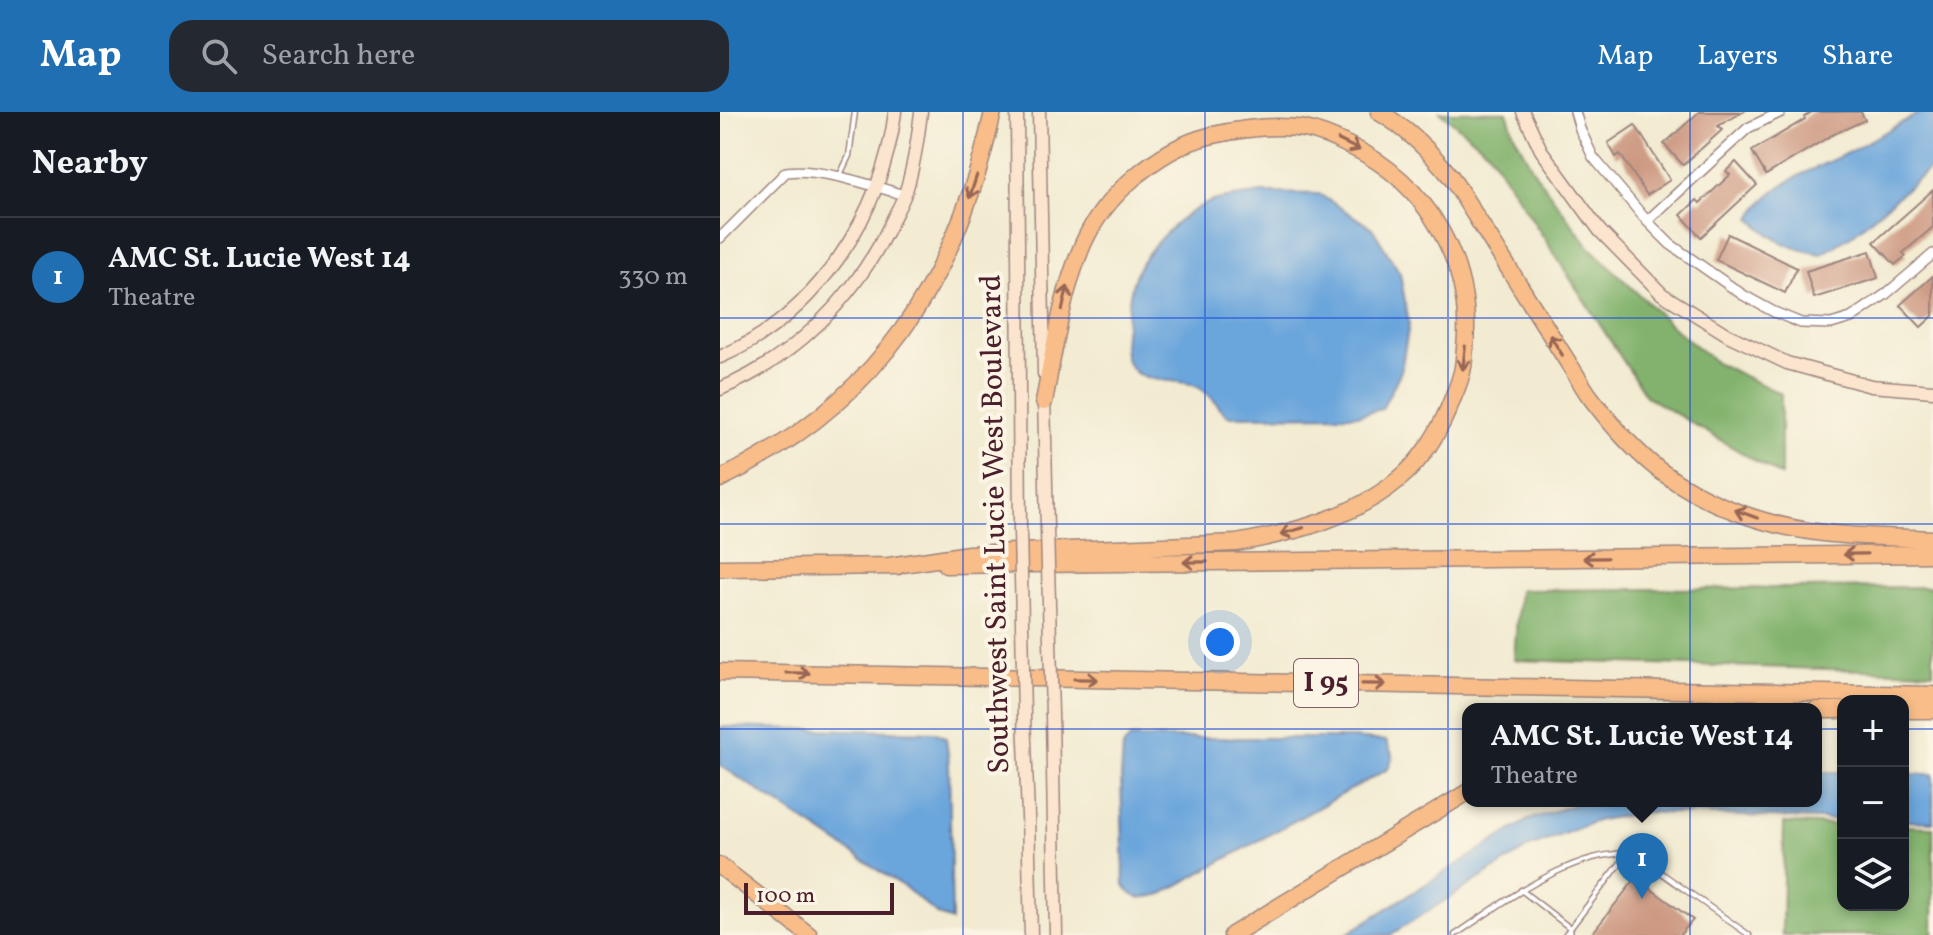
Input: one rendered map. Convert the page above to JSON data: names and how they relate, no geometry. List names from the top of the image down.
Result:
{
  "streets": {
    "highway": ["I 95"],
    "main road": ["Southwest Saint Lucie West Boulevard"]
  },
  "scale_bar": "100 m",
  "page": {
    "header": "Map",
    "search": "Search here",
    "nav": ["Map", "Layers", "Share"],
    "heading": "Nearby",
    "list": [
      {
        "mark": "1",
        "name": "AMC St. Lucie West 14",
        "note": "Theatre",
        "value": "330 m"
      }
    ],
    "map_buttons": ["+", "−"],
    "popup": ["AMC St. Lucie West 14", "Theatre"],
    "pins": "1",
    "scale": "100 m"
  }
}
